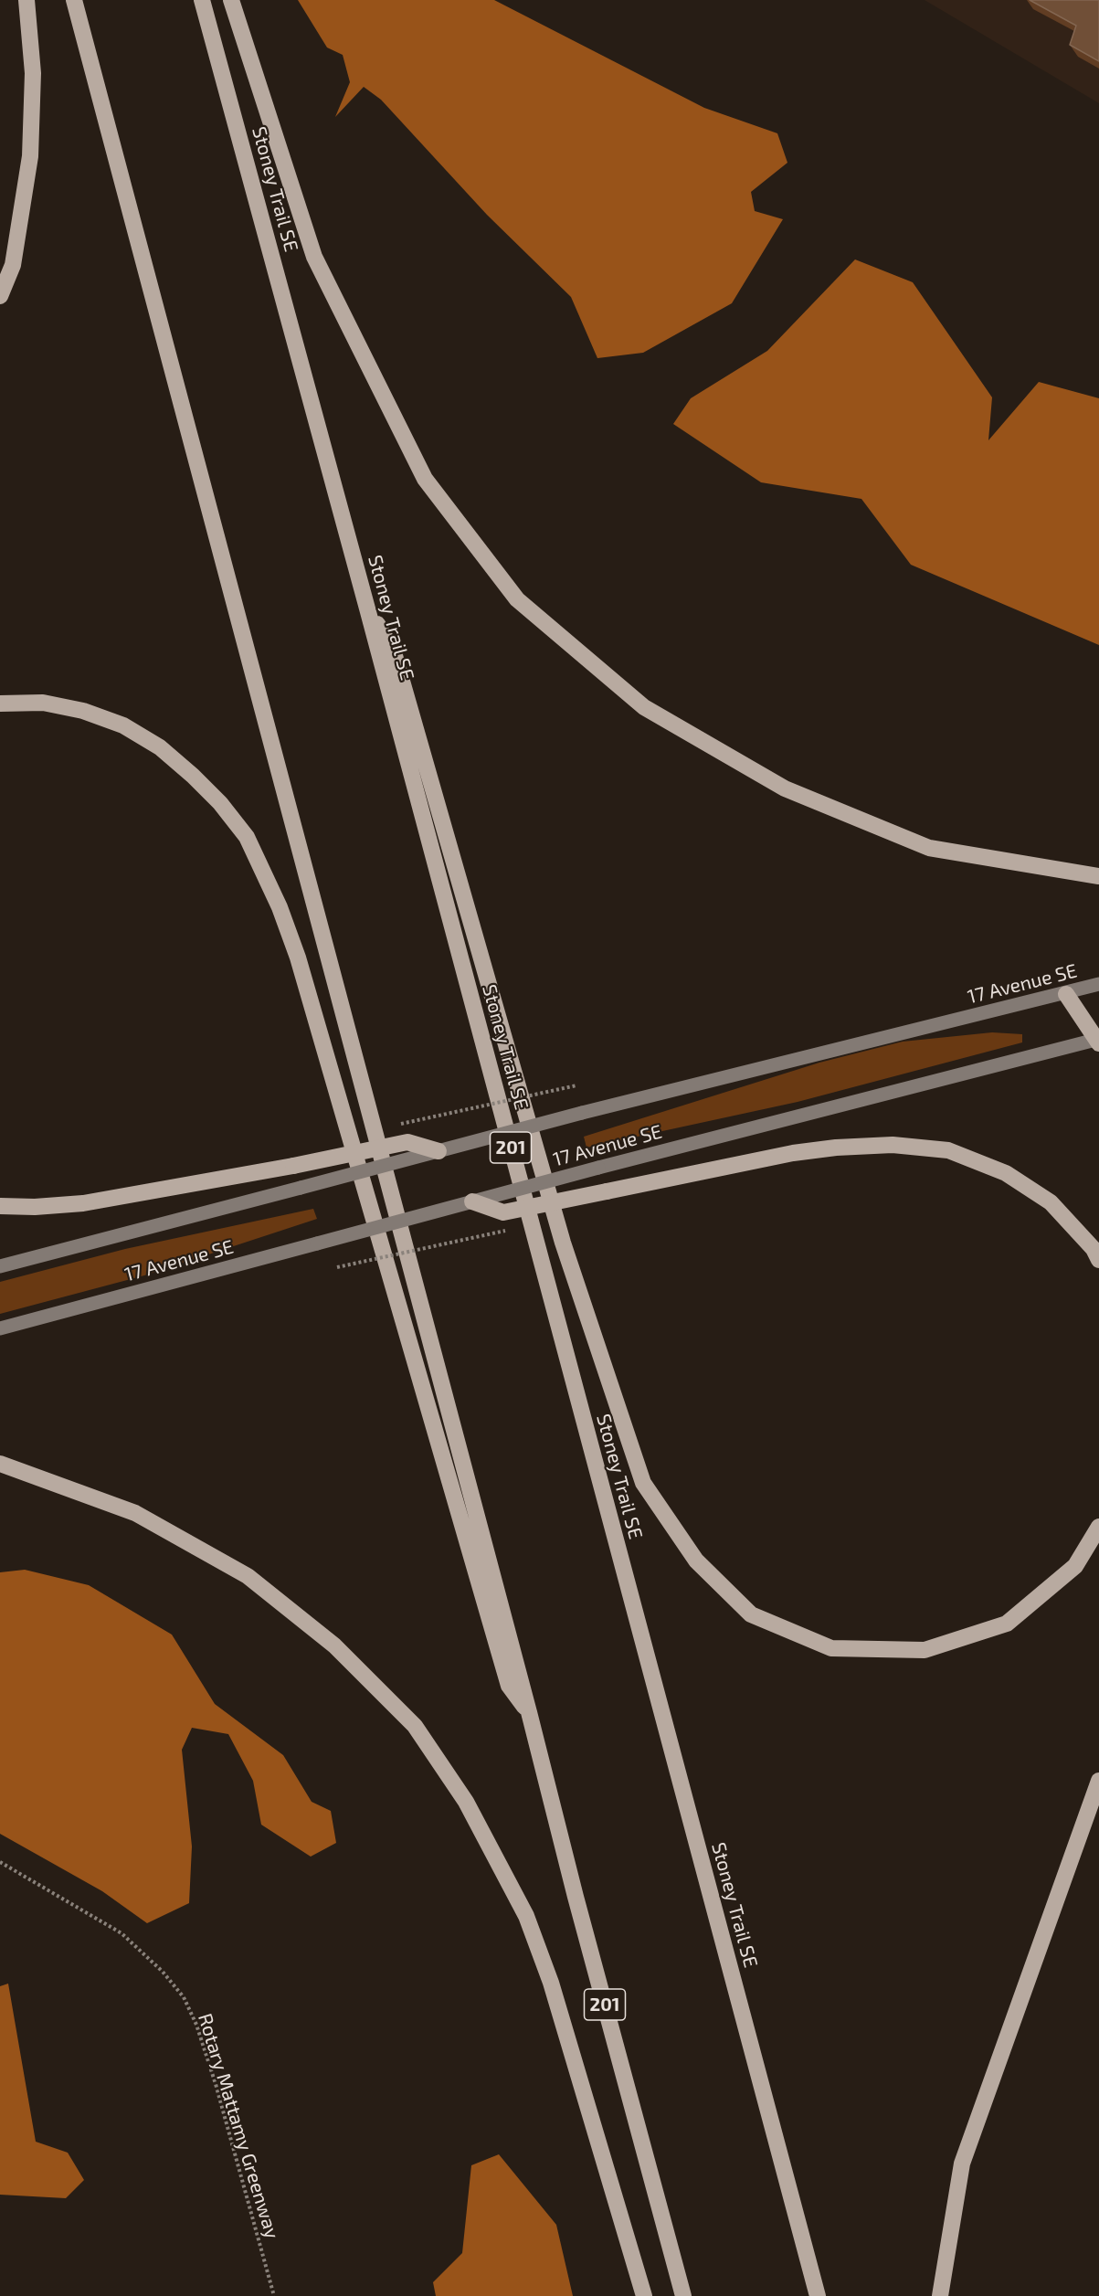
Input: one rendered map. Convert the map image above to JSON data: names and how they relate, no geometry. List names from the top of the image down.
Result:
{
  "streets": {
    "highway": ["Stoney Trail SE", "201"],
    "main road": ["17 Avenue SE"],
    "path": ["Rotary Mattamy Greenway"]
  }
}
